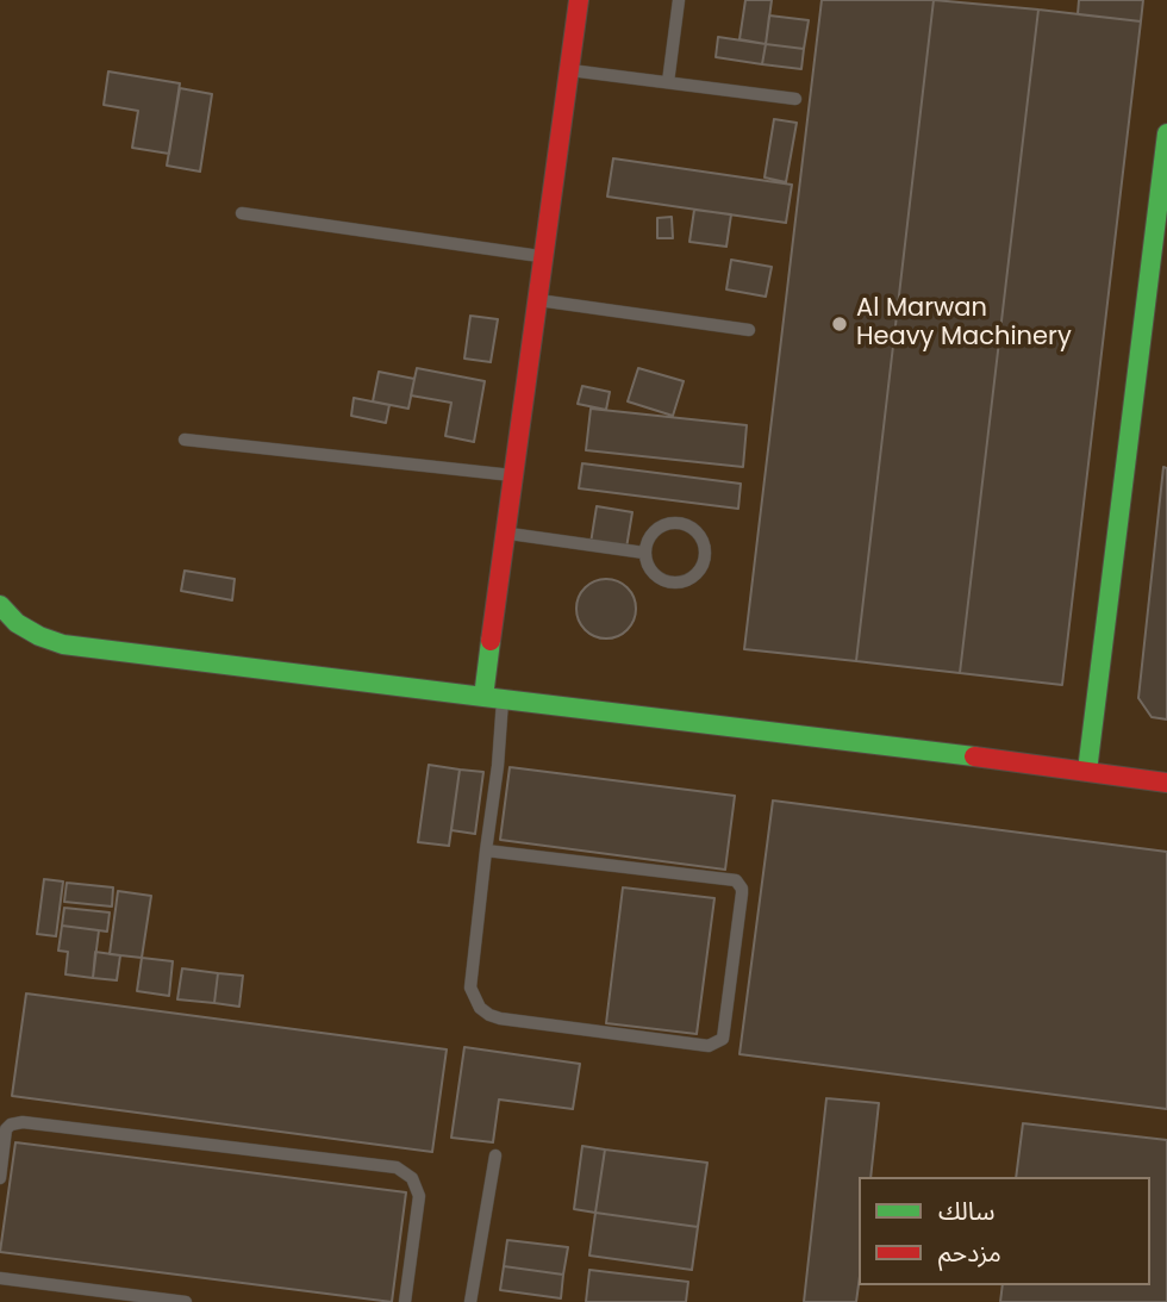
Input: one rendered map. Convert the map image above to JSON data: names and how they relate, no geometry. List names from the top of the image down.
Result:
{
  "places": ["Al Marwan Heavy Machinery"],
  "legend": ["سالك", "مزدحم"]
}
